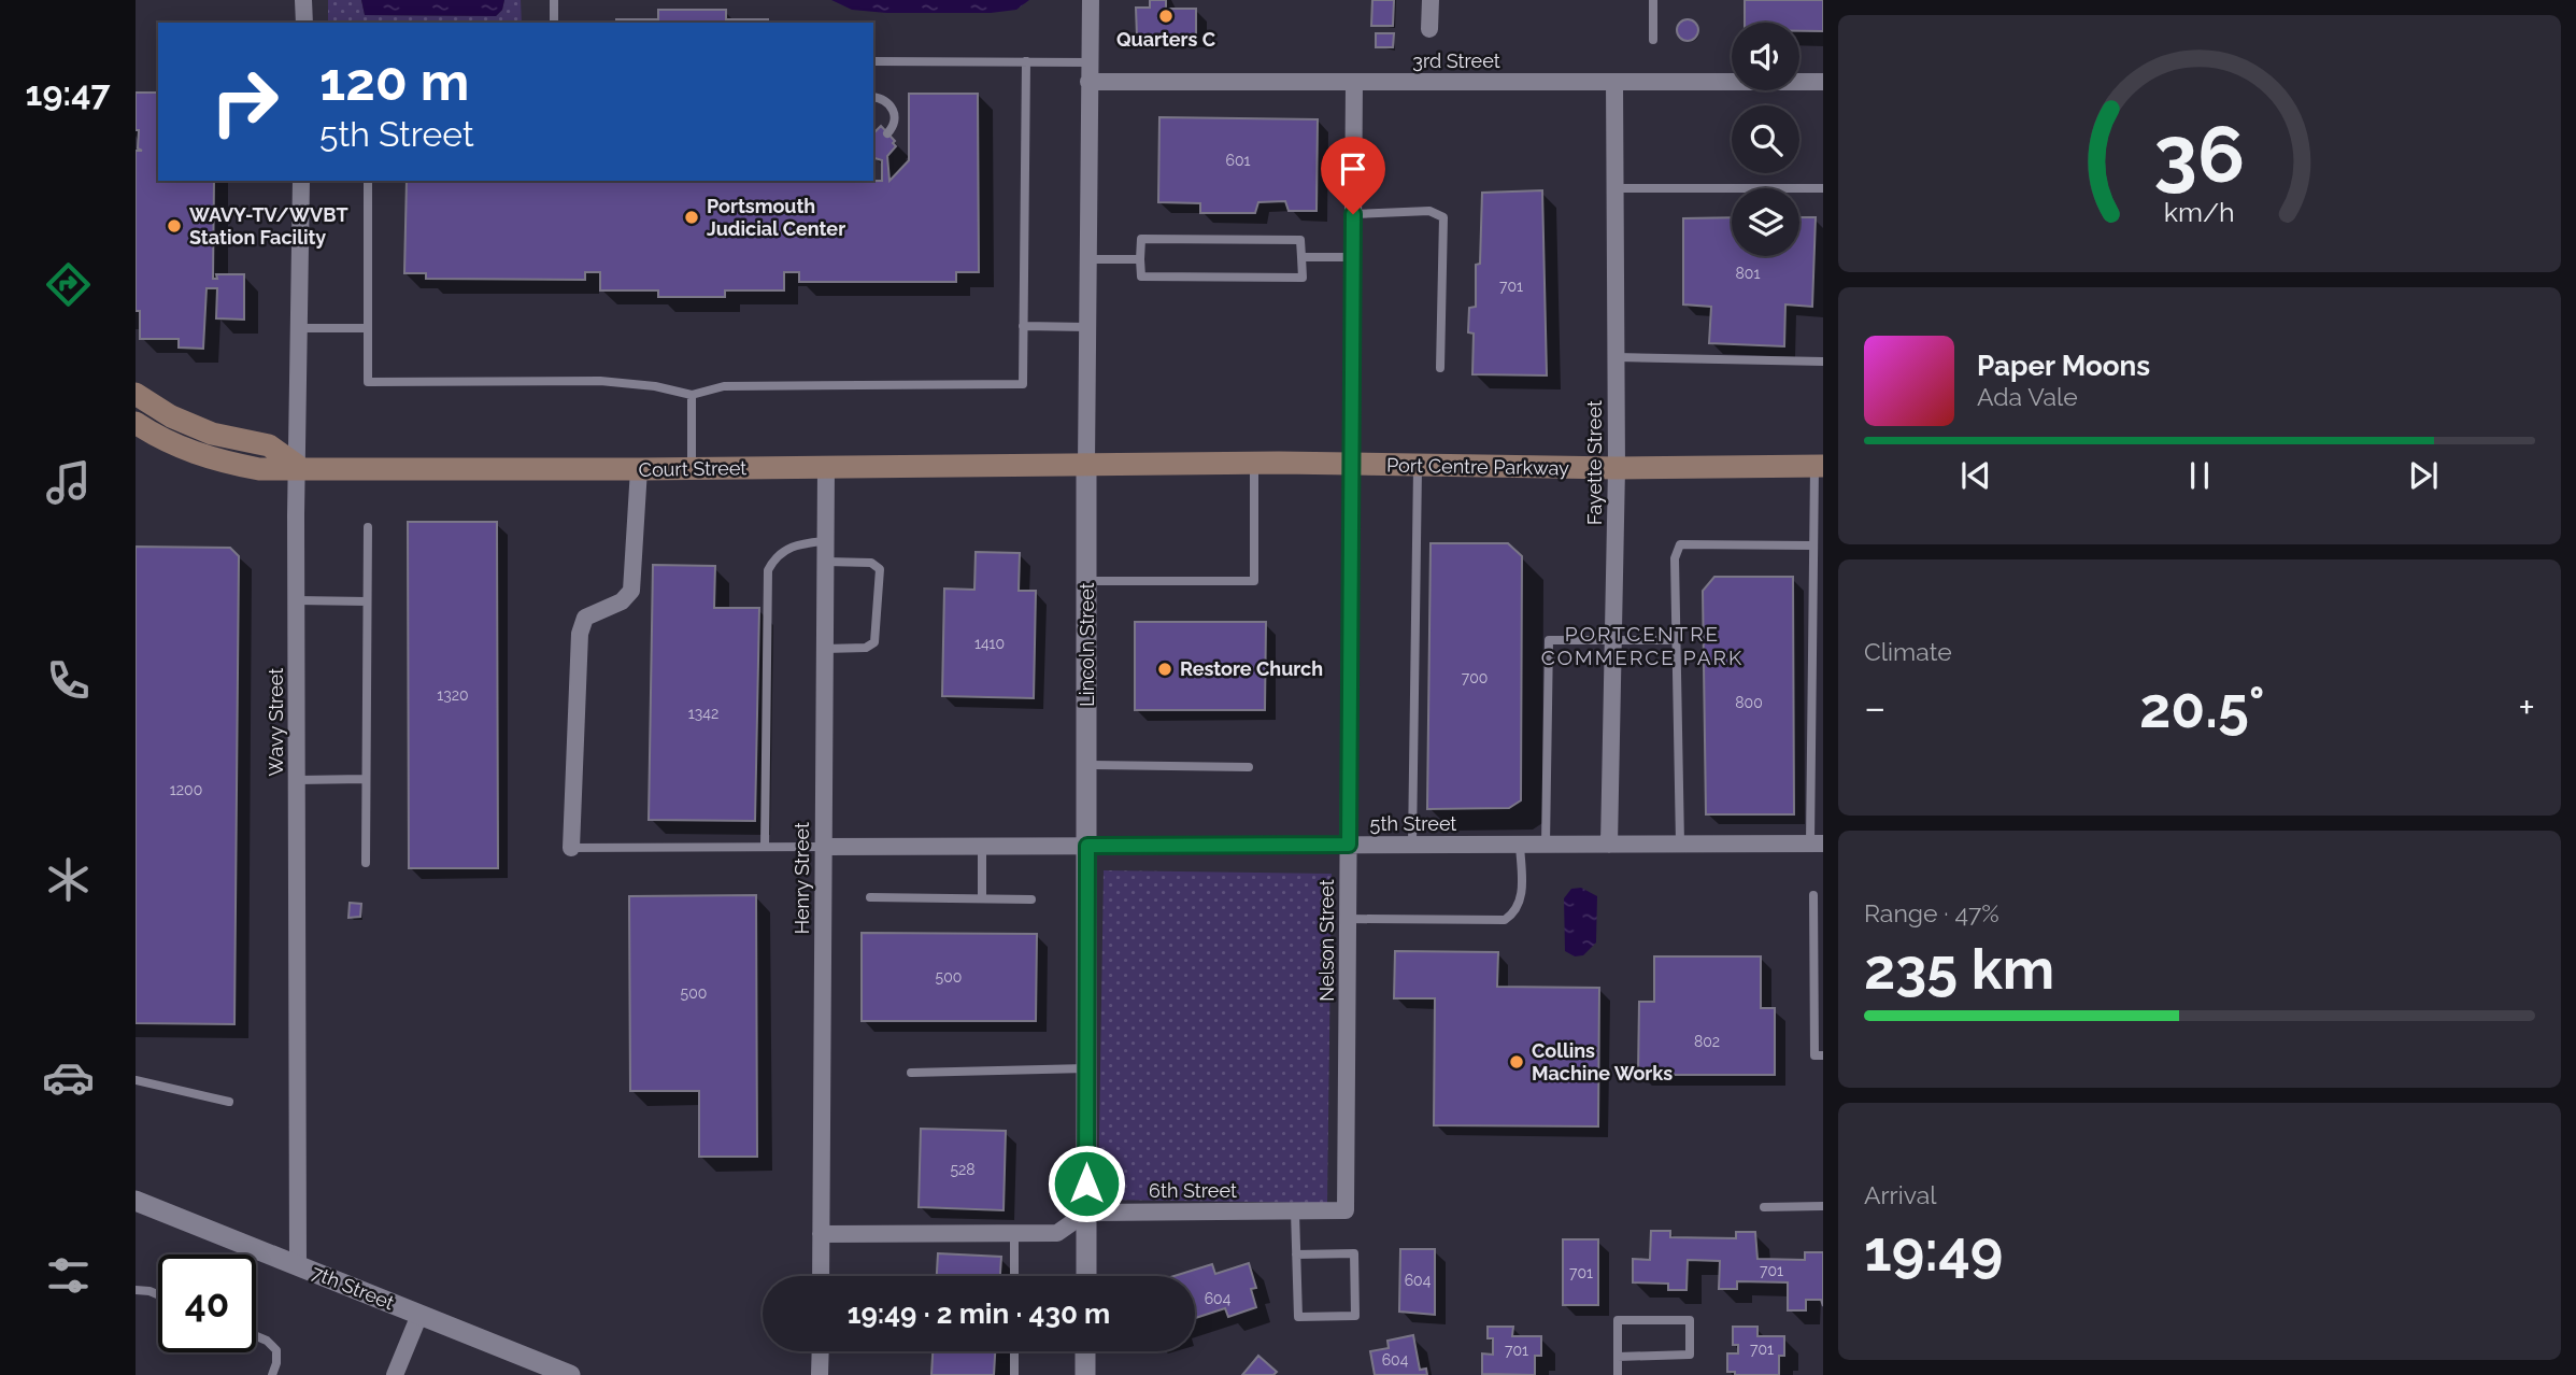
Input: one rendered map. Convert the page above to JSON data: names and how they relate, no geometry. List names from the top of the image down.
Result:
{
  "streets": {
    "main road": ["Port Centre Parkway", "Court Street"],
    "street": [
      "3rd Street",
      "Fayette Street",
      "Lincoln Street",
      "Wavy Street",
      "5th Street",
      "Henry Street",
      "Nelson Street",
      "6th Street",
      "7th Street"
    ]
  },
  "crossings": [
    ["3rd Street", "Fayette Street"],
    ["3rd Street", "Lincoln Street"],
    ["3rd Street", "Nelson Street"],
    ["Fayette Street", "Port Centre Parkway"],
    ["Fayette Street", "5th Street"],
    ["Port Centre Parkway", "Court Street"],
    ["Port Centre Parkway", "Lincoln Street"],
    ["Port Centre Parkway", "Nelson Street"],
    ["Court Street", "Lincoln Street"],
    ["Court Street", "Wavy Street"],
    ["Court Street", "Henry Street"],
    ["Lincoln Street", "5th Street"],
    ["Lincoln Street", "6th Street"],
    ["Wavy Street", "7th Street"],
    ["5th Street", "Henry Street"],
    ["5th Street", "Nelson Street"],
    ["Nelson Street", "6th Street"]
  ],
  "districts": ["PORTCENTRE COMMERCE PARK"],
  "places": [
    "Quarters C",
    "Portsmouth Judicial Center",
    "WAVY-TV/WVBT Station Facility",
    "Restore Church",
    "Collins Machine Works"
  ],
  "house_numbers": [
    "601",
    "801",
    "701",
    "1410",
    "700",
    "1320",
    "800",
    "1342",
    "1200",
    "500",
    "500",
    "802",
    "528",
    "701",
    "701",
    "604",
    "604",
    "701",
    "701",
    "604"
  ],
  "page": {
    "tabs": "19:47",
    "turn": ["120 m", "5th Street"],
    "song": ["Paper Moons", "Ada Vale"],
    "tile": [
      "Climate",
      ["Range · 47%", "235 km"],
      ["Arrival", "19:49"]
    ],
    "heat": ["−", "20.5°", "+"],
    "limit": "40",
    "trip": "19:49 · 2 min · 430 m",
    "gauge": ["36", "km/h"]
  }
}
